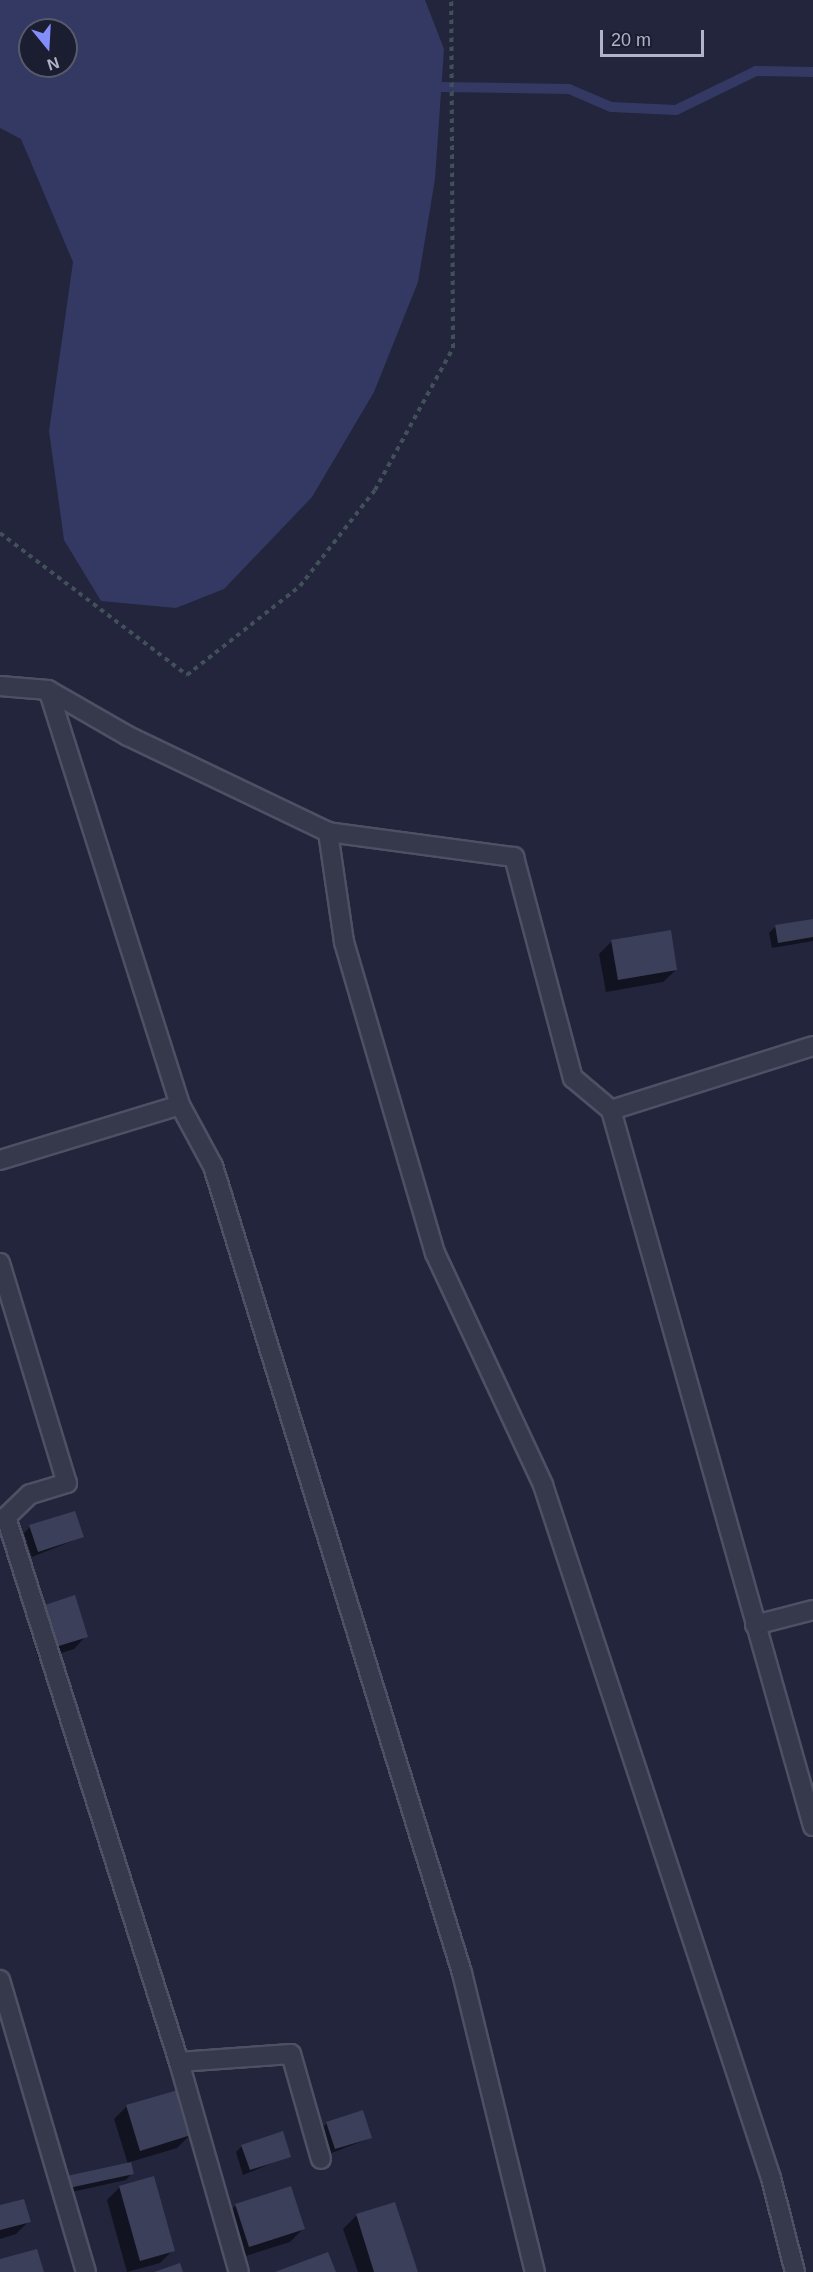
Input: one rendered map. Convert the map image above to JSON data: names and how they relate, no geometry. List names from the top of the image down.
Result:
{
  "scale_bar": "20 m",
  "north": "bottom"
}
